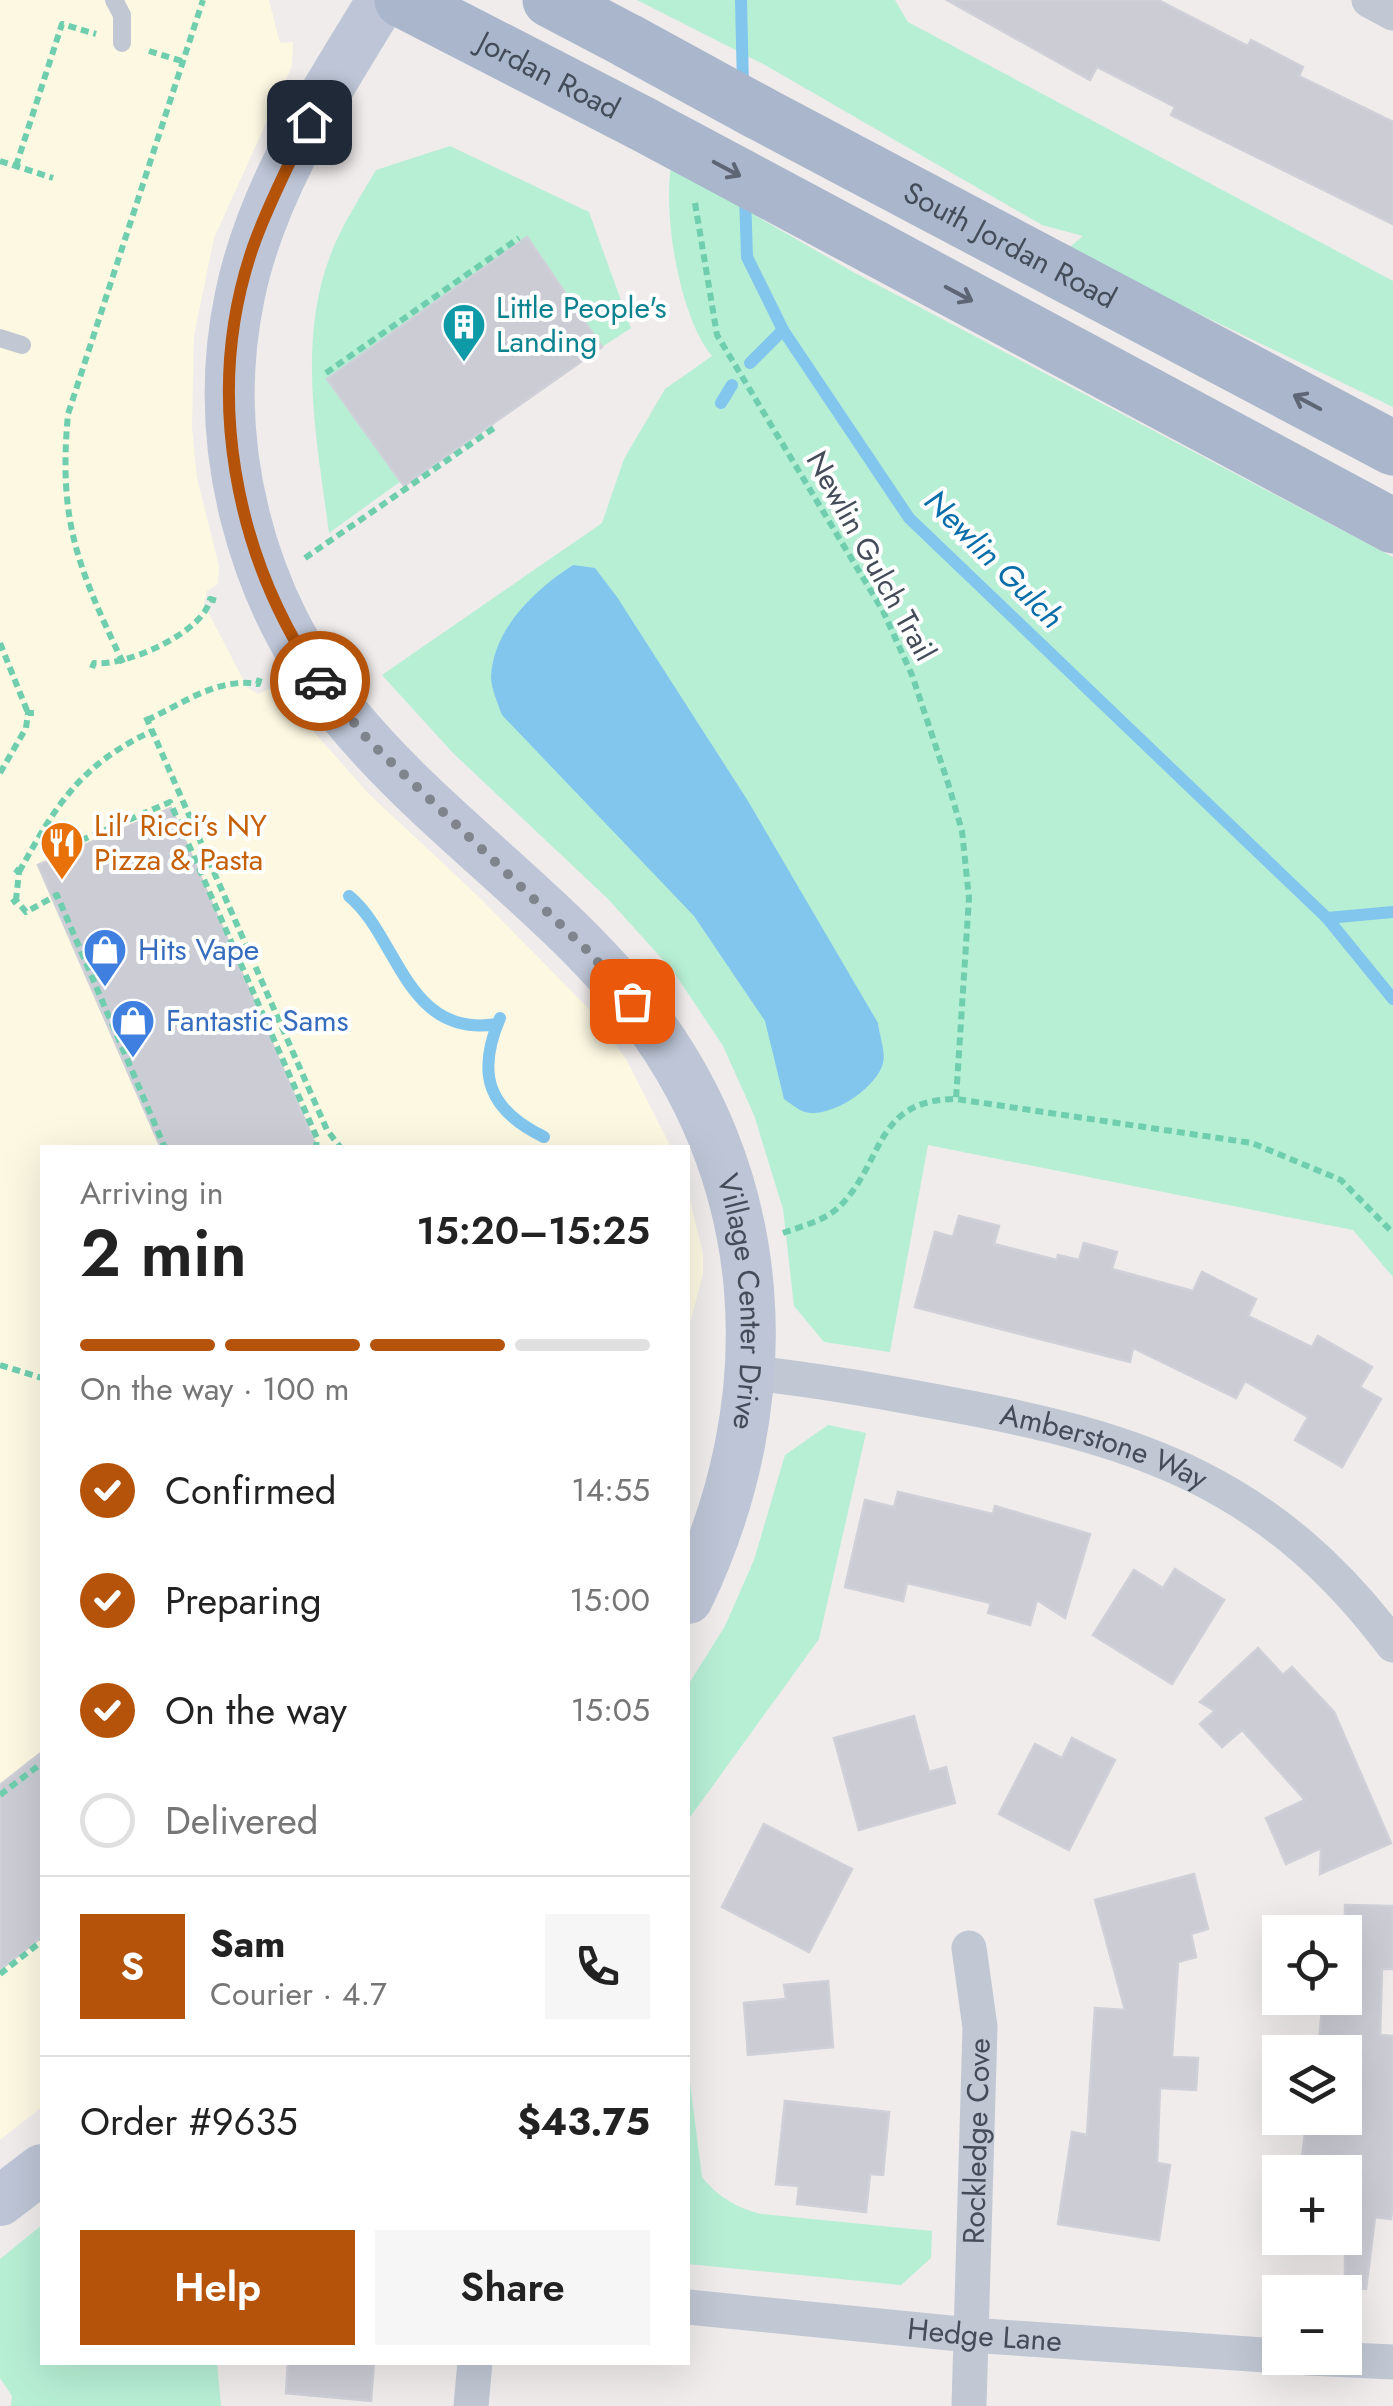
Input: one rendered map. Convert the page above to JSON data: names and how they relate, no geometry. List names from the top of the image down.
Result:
{
  "streets": {
    "main road": ["Jordan Road", "South Jordan Road"],
    "street": [
      "Village Center Drive",
      "Amberstone Way",
      "Rockledge Cove",
      "Hedge Lane"
    ],
    "path": ["Newlin Gulch Trail"]
  },
  "crossings": [
    ["Village Center Drive", "Amberstone Way"],
    ["Rockledge Cove", "Hedge Lane"]
  ],
  "one_way": ["Jordan Road", "South Jordan Road"],
  "water": ["Newlin Gulch"],
  "places": {
    "building": ["Little People's Landing"],
    "restaurant": ["Lil’ Ricci’s NY Pizza & Pasta"],
    "shop": ["Hits Vape", "Fantastic Sams"]
  },
  "page": {
    "heading": ["2 min", "Arriving in", "15:20–15:25"],
    "panel": [
      "Sam",
      "Courier · 4.7",
      "Order #9635",
      "$43.75"
    ],
    "bar": "On the way · 100 m",
    "list": [
      ["Confirmed", "14:55"],
      ["Preparing", "15:00"],
      ["On the way", "15:05"],
      "Delivered"
    ],
    "round": "S",
    "map_buttons": ["+", "−"],
    "buttons": ["Help", "Share"]
  }
}
